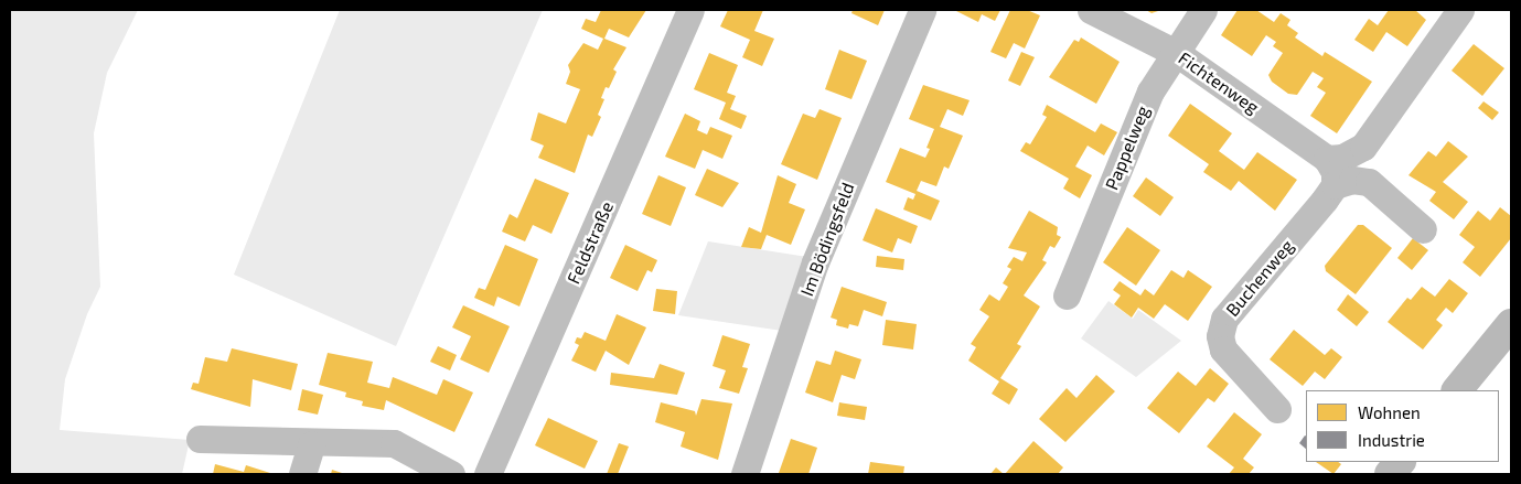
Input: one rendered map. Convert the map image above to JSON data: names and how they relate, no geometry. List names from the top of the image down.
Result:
{
  "streets": {
    "street": [
      "Fichtenweg",
      "Pappelweg",
      "Im Bödingsfeld",
      "Feldstraße",
      "Buchenweg"
    ]
  },
  "crossings": [
    ["Fichtenweg", "Pappelweg"],
    ["Fichtenweg", "Buchenweg"]
  ],
  "legend": ["Wohnen", "Industrie"]
}
